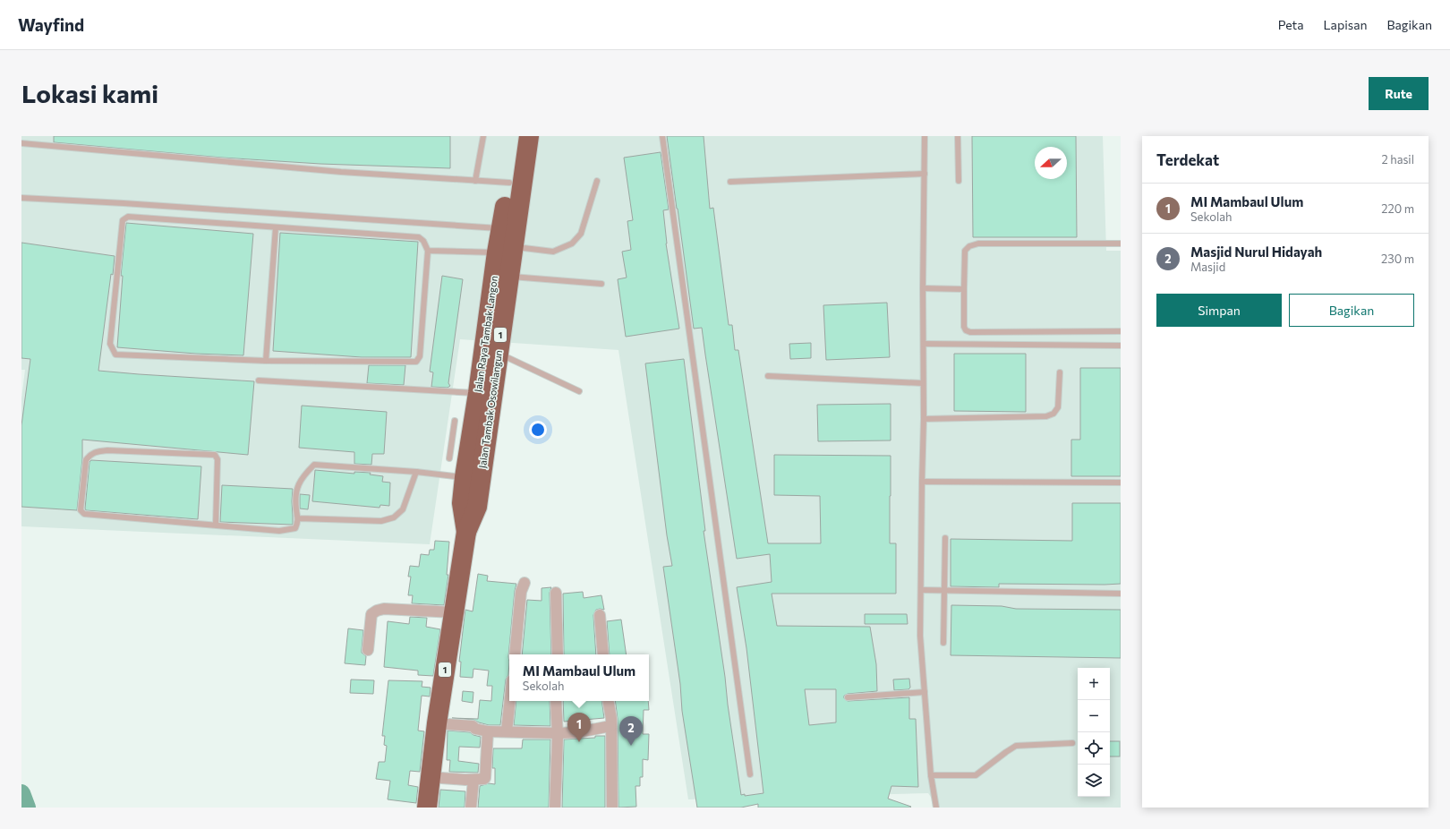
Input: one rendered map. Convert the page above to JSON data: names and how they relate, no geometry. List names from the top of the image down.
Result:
{
  "streets": {
    "highway": ["Jalan Raya Tambak Langon", "1", "Jalan Tambak Osowilangun"]
  },
  "crossings": [
    ["Jalan Raya Tambak Langon", "Jalan Tambak Osowilangun"],
    ["1", "Jalan Tambak Osowilangun"]
  ],
  "north": "left",
  "page": {
    "header": "Wayfind",
    "nav": ["Peta", "Lapisan", "Bagikan"],
    "buttons": [
      "Rute",
      ["Simpan", "Bagikan"]
    ],
    "title": "Lokasi kami",
    "heading": ["Terdekat", "2 hasil"],
    "list": [
      {
        "mark": "1",
        "name": "MI Mambaul Ulum",
        "note": "Sekolah",
        "value": "220 m"
      },
      {
        "mark": "2",
        "name": "Masjid Nurul Hidayah",
        "note": "Masjid",
        "value": "230 m"
      }
    ],
    "popup": ["MI Mambaul Ulum", "Sekolah"],
    "map_buttons": ["+", "−"],
    "pins": ["1", "2"]
  }
}
